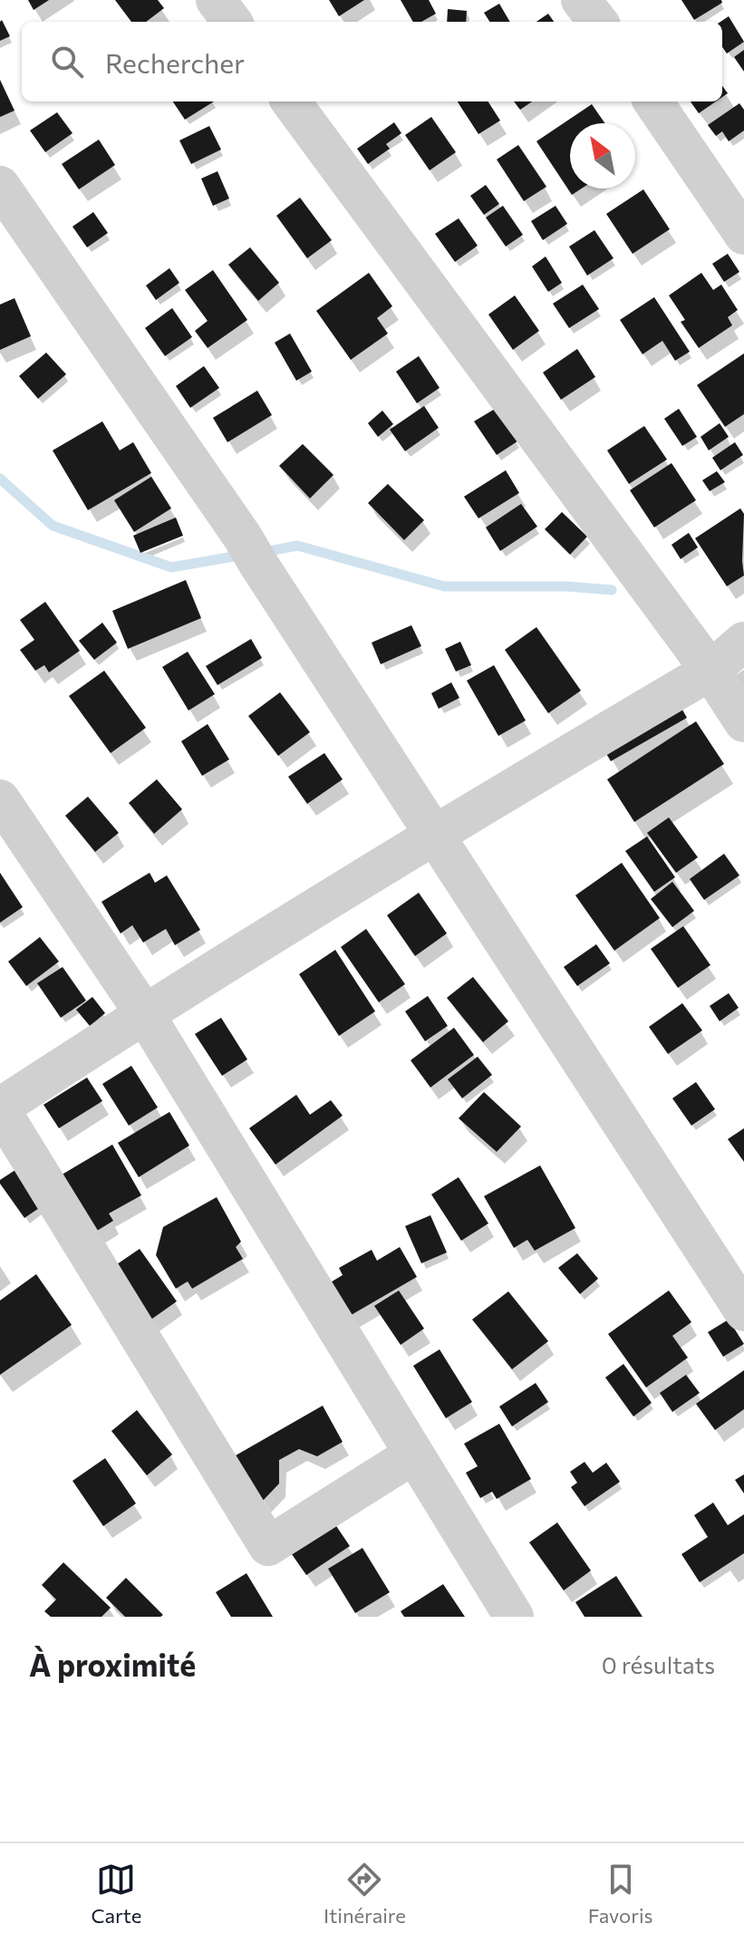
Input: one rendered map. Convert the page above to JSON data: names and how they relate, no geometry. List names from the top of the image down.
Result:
{
  "north": "top left",
  "page": {
    "search": "Rechercher",
    "heading": ["À proximité", "0 résultats"],
    "nav": ["Carte", "Itinéraire", "Favoris"]
  }
}
